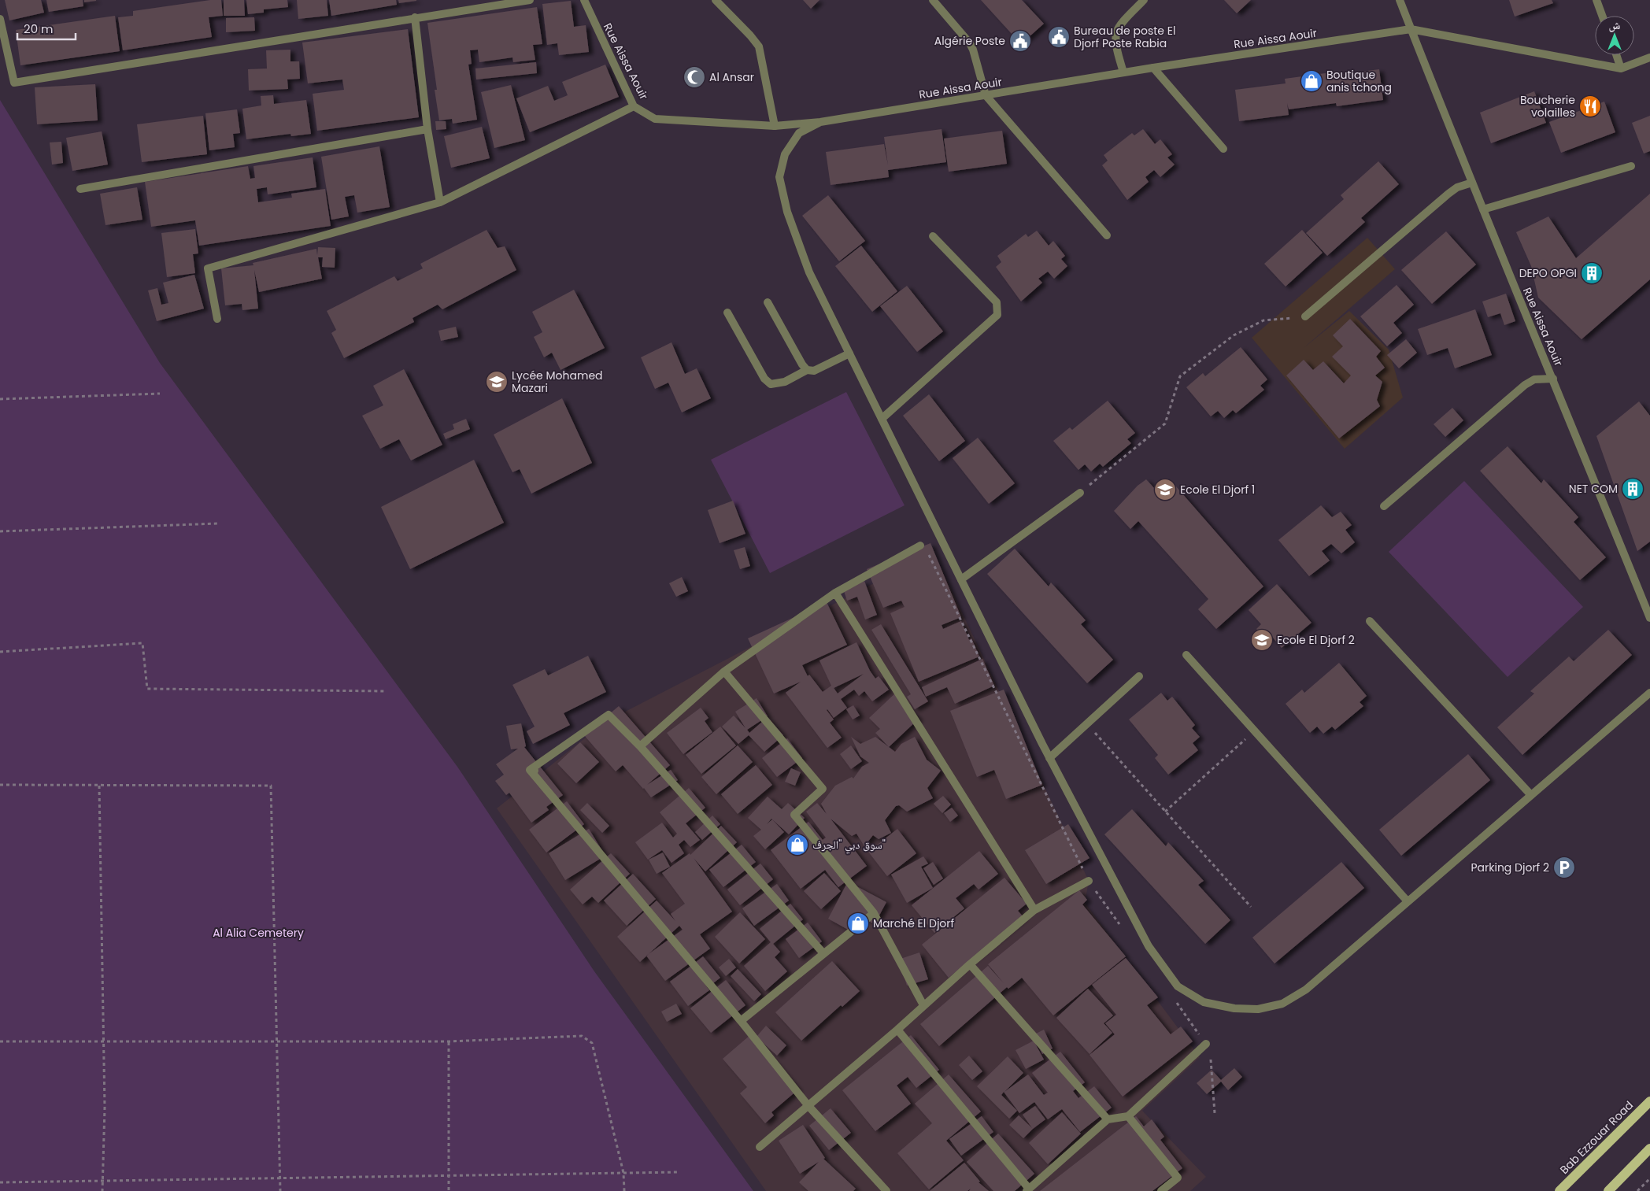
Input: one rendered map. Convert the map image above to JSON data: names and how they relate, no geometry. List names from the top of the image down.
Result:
{
  "streets": {
    "main road": ["Bab Ezzouar Road"],
    "street": ["Rue Aissa Aouir"]
  },
  "parks": ["Al Alia Cemetery"],
  "places": {
    "public building": ["Bureau de poste El Djorf Poste Rabia", "Algérie Poste"],
    "mosque": ["Al Ansar"],
    "shop": ["Boutique anis tchong", "سوق دبي \"الجرف\"", "Marché El Djorf"],
    "restaurant": ["Boucherie volailles"],
    "building": ["DEPO OPGI", "NET COM"],
    "school or university": ["Lycée Mohamed Mazari", "Ecole El Djorf 1", "Ecole El Djorf 2"],
    "parking": ["Parking Djorf 2"]
  },
  "scale_bar": "20 m",
  "north": "top"
}
